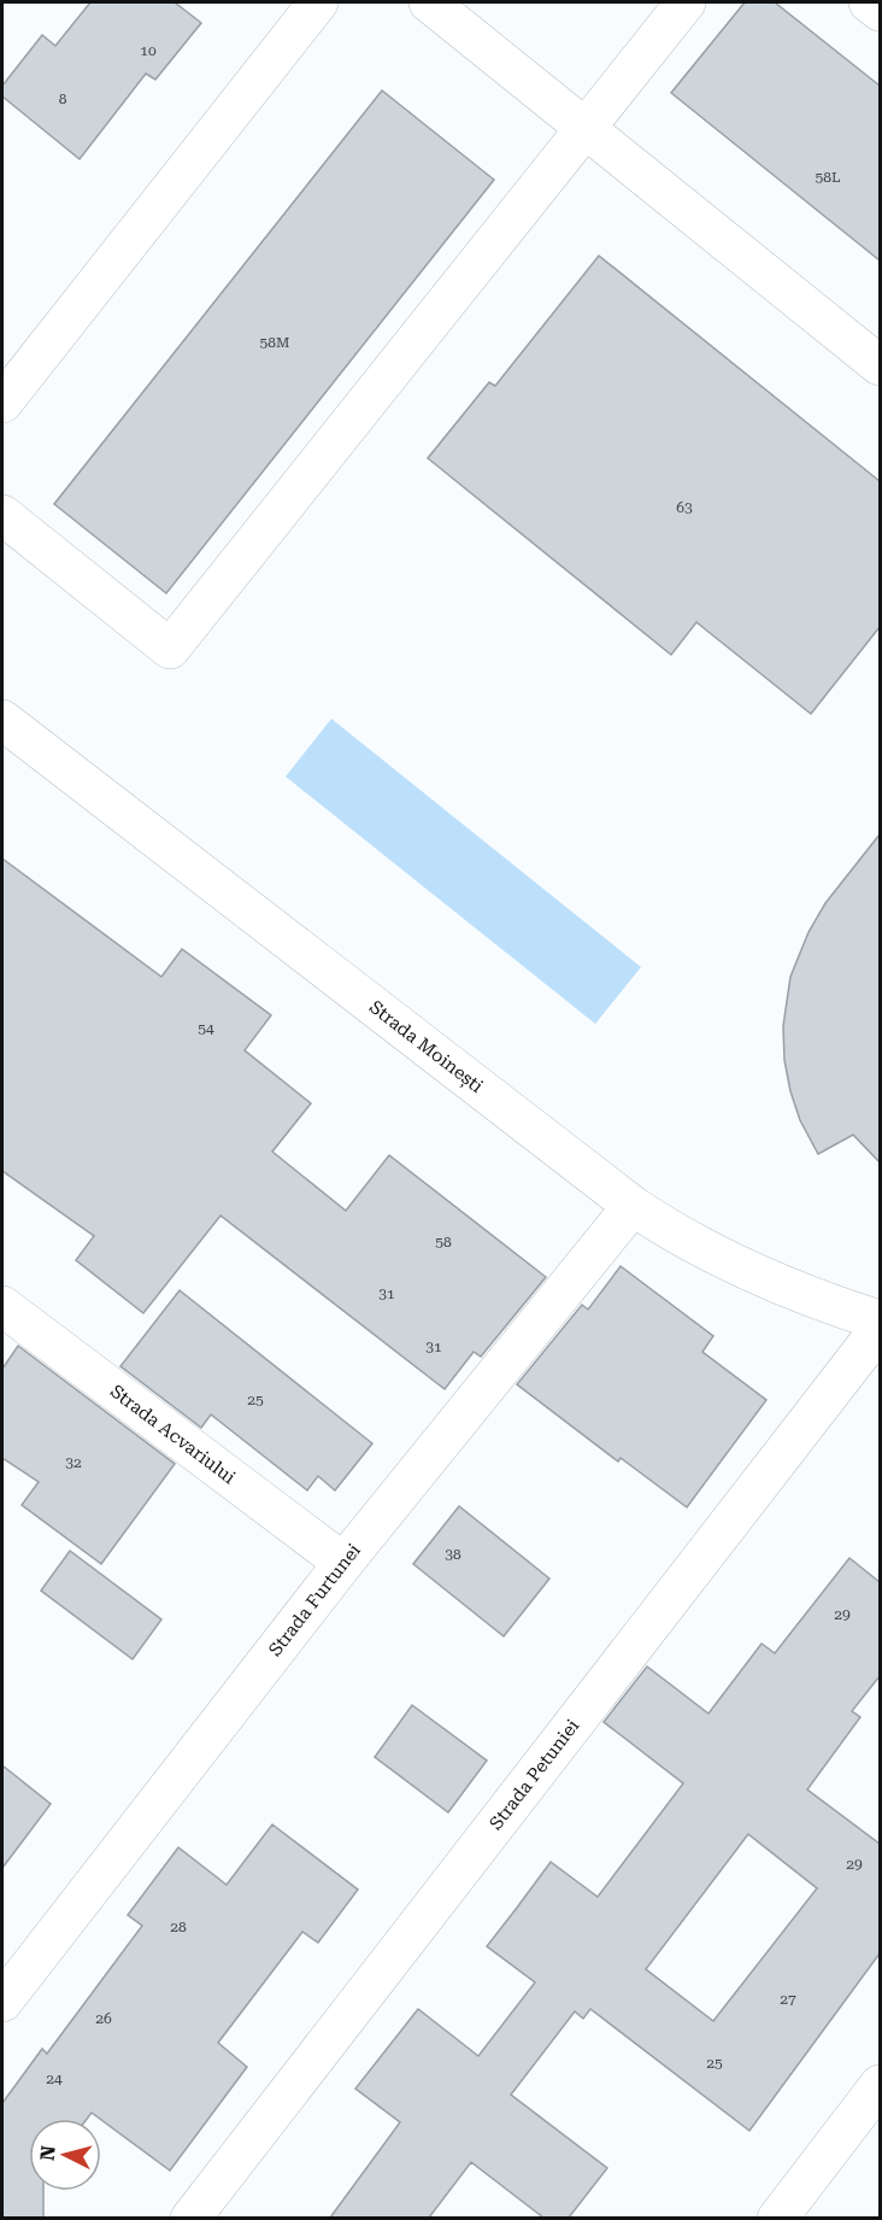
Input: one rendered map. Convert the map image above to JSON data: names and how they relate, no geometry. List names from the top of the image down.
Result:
{
  "streets": {
    "street": [
      "Strada Moinești",
      "Strada Acvariului",
      "Strada Furtunei",
      "Strada Petuniei"
    ]
  },
  "crossings": [
    ["Strada Moinești", "Strada Furtunei"],
    ["Strada Acvariului", "Strada Furtunei"]
  ],
  "house_numbers": [
    "10",
    "8",
    "58L",
    "58M",
    "63",
    "54",
    "58",
    "31",
    "31",
    "25",
    "32",
    "38",
    "29",
    "29",
    "28",
    "27",
    "26",
    "25",
    "24"
  ],
  "north": "left"
}
